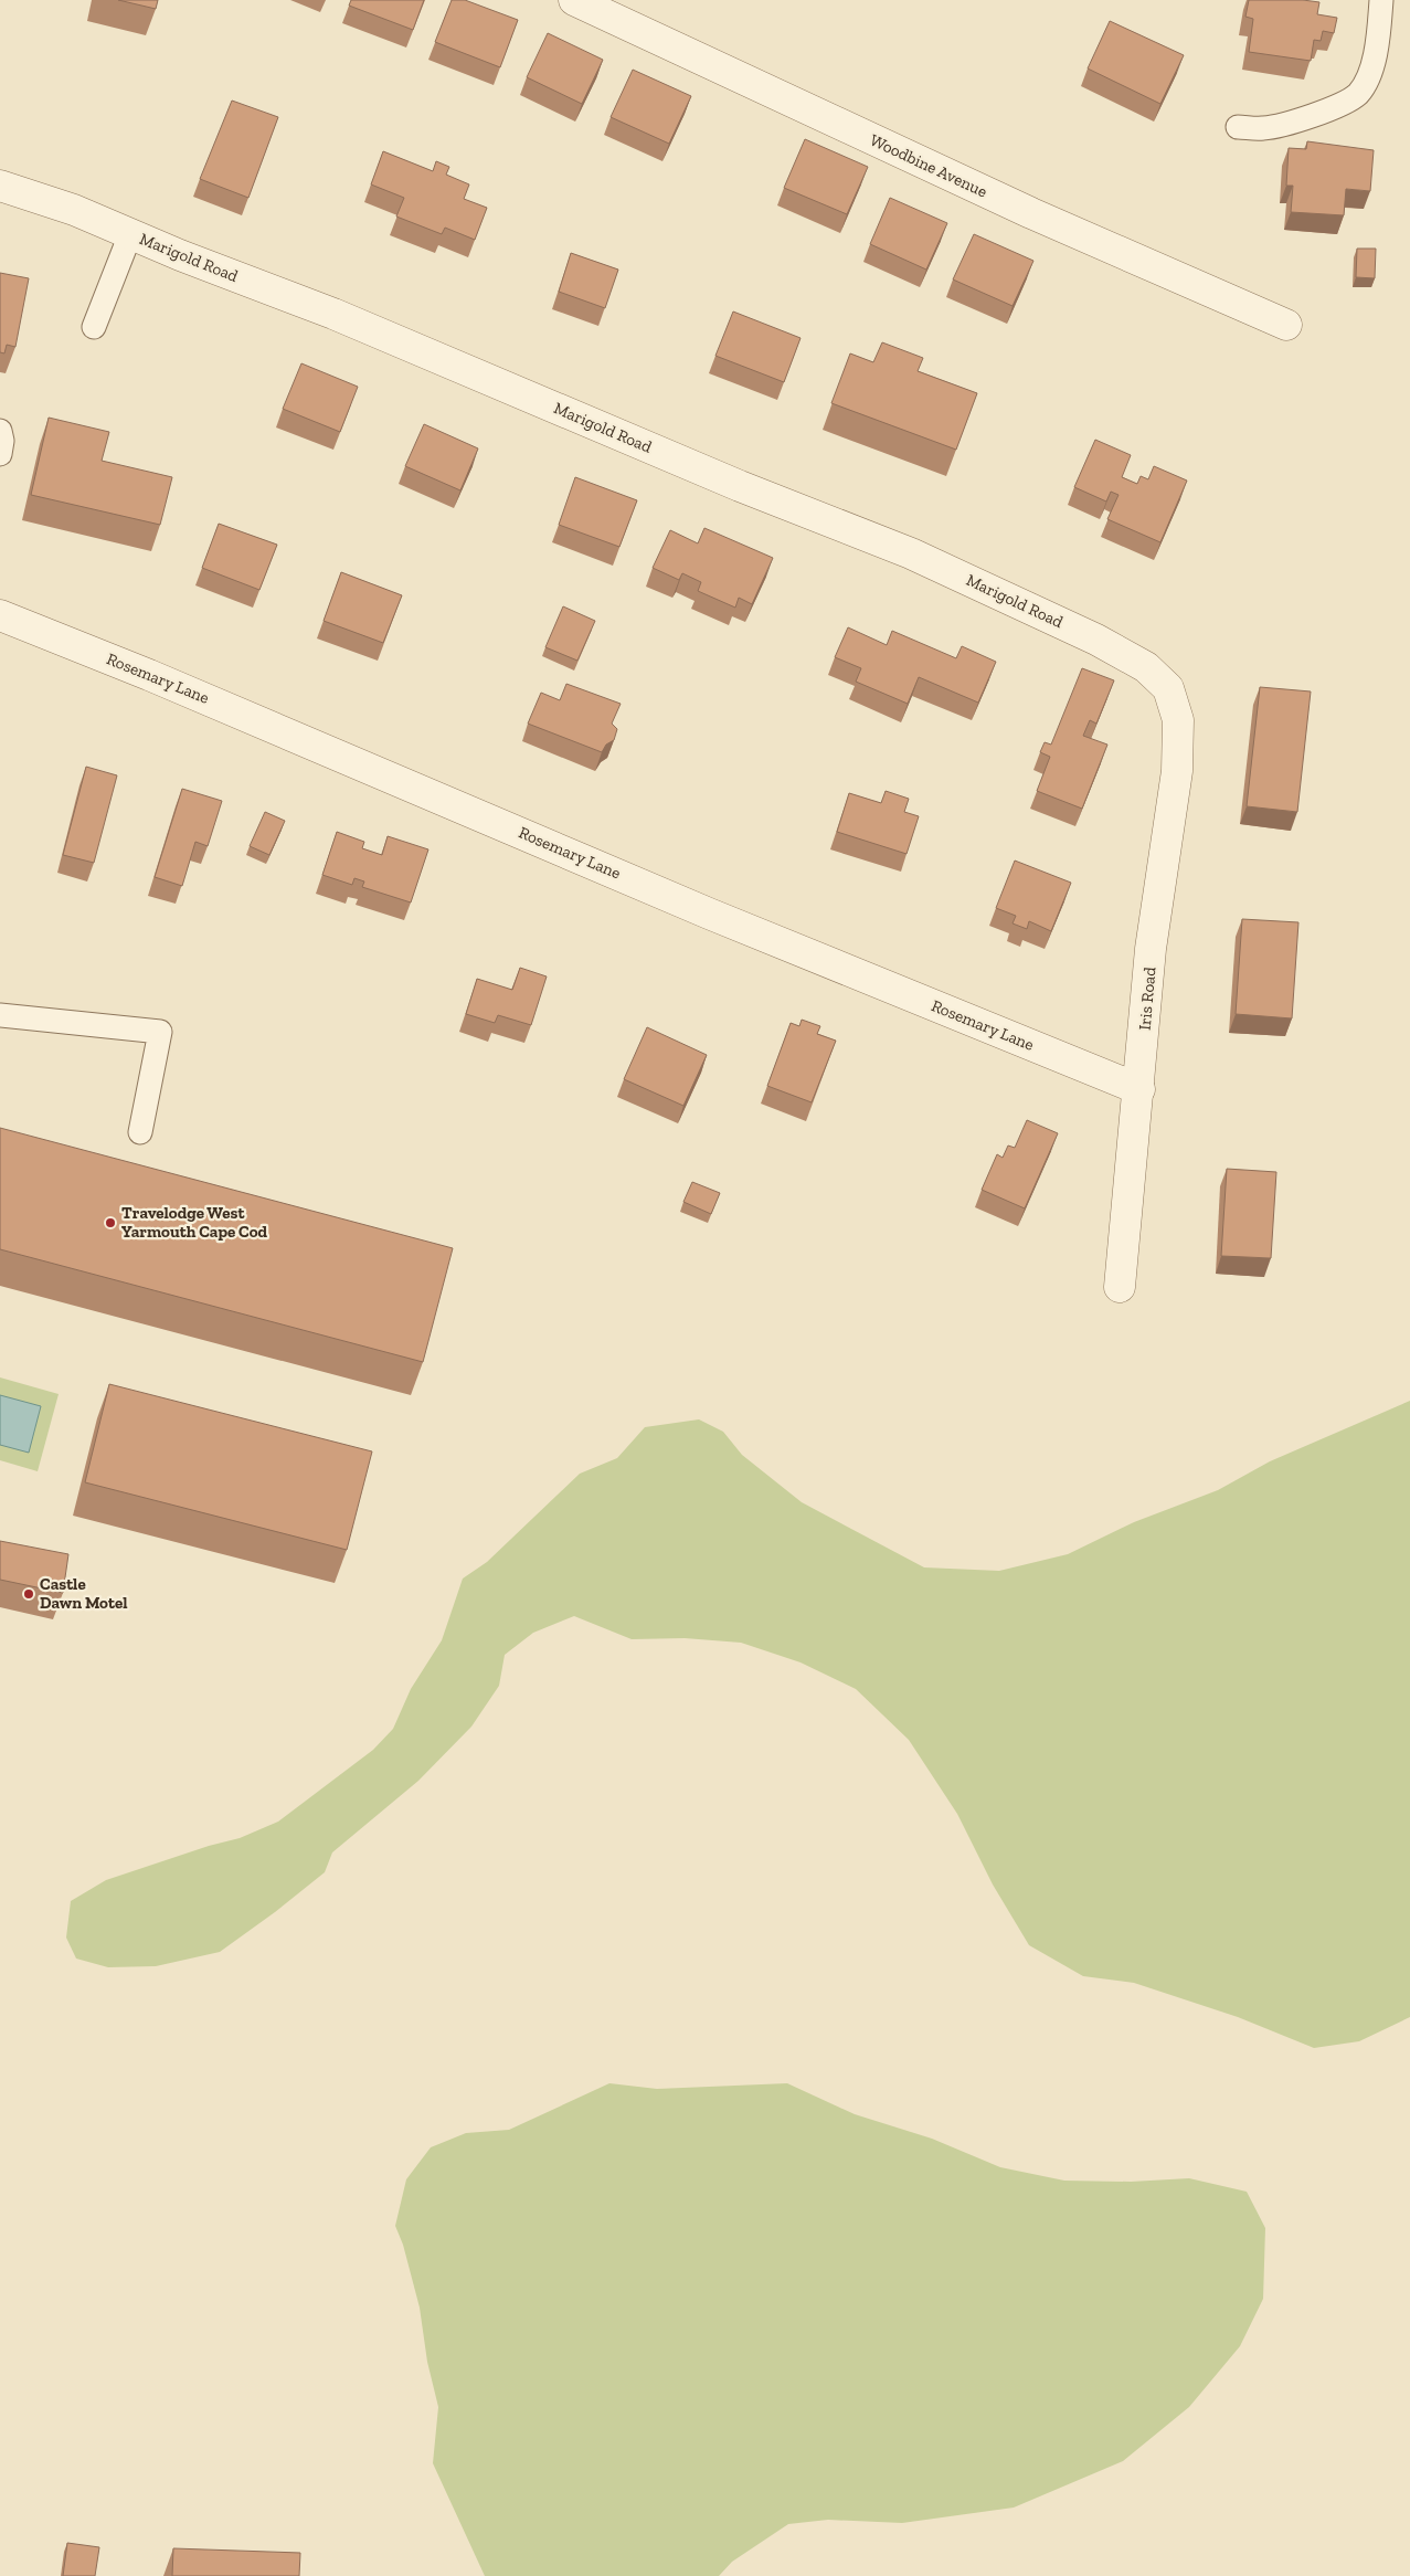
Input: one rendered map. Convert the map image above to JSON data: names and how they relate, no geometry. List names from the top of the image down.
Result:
{
  "streets": {
    "street": [
      "Woodbine Avenue",
      "Marigold Road",
      "Rosemary Lane",
      "Iris Road"
    ]
  },
  "crossings": [
    ["Marigold Road", "Iris Road"],
    ["Rosemary Lane", "Iris Road"]
  ],
  "places": ["Travelodge West Yarmouth Cape Cod", "Castle Dawn Motel"]
}
